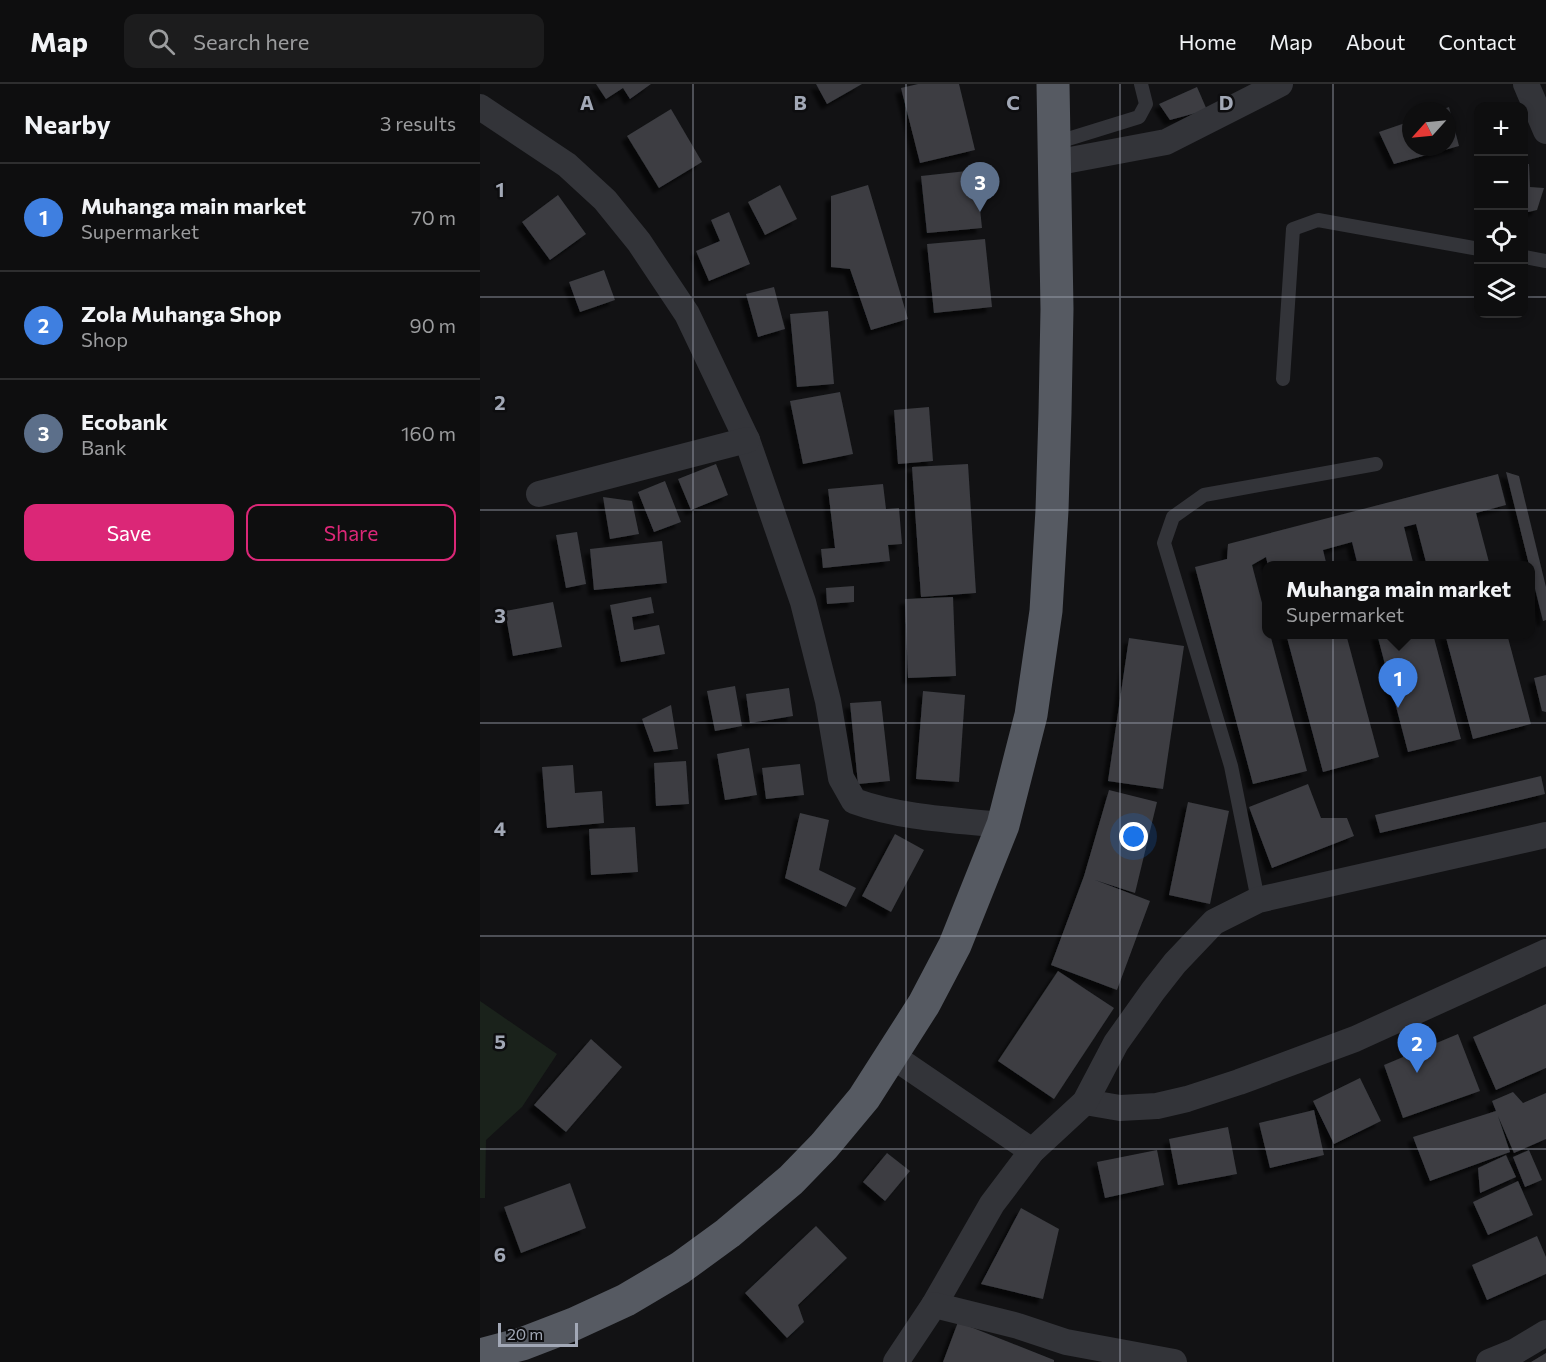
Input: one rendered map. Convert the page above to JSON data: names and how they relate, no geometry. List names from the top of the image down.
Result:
{
  "scale_bar": "20 m",
  "north": "bottom left",
  "page": {
    "header": "Map",
    "search": "Search here",
    "nav": [
      "Home",
      "Map",
      "About",
      "Contact"
    ],
    "heading": ["Nearby", "3 results"],
    "map_buttons": ["+", "−"],
    "list": [
      {
        "mark": "1",
        "name": "Muhanga main market",
        "note": "Supermarket",
        "value": "70 m"
      },
      {
        "mark": "2",
        "name": "Zola Muhanga Shop",
        "note": "Shop",
        "value": "90 m"
      },
      {
        "mark": "3",
        "name": "Ecobank",
        "note": "Bank",
        "value": "160 m"
      }
    ],
    "pins": ["3", "1", "2"],
    "buttons": ["Save", "Share"],
    "popup": ["Muhanga main market", "Supermarket"],
    "scale": "20 m"
  },
  "grid": {
    "columns": [
      "A",
      "B",
      "C",
      "D"
    ],
    "rows": [
      "1",
      "2",
      "3",
      "4",
      "5",
      "6"
    ]
  }
}
